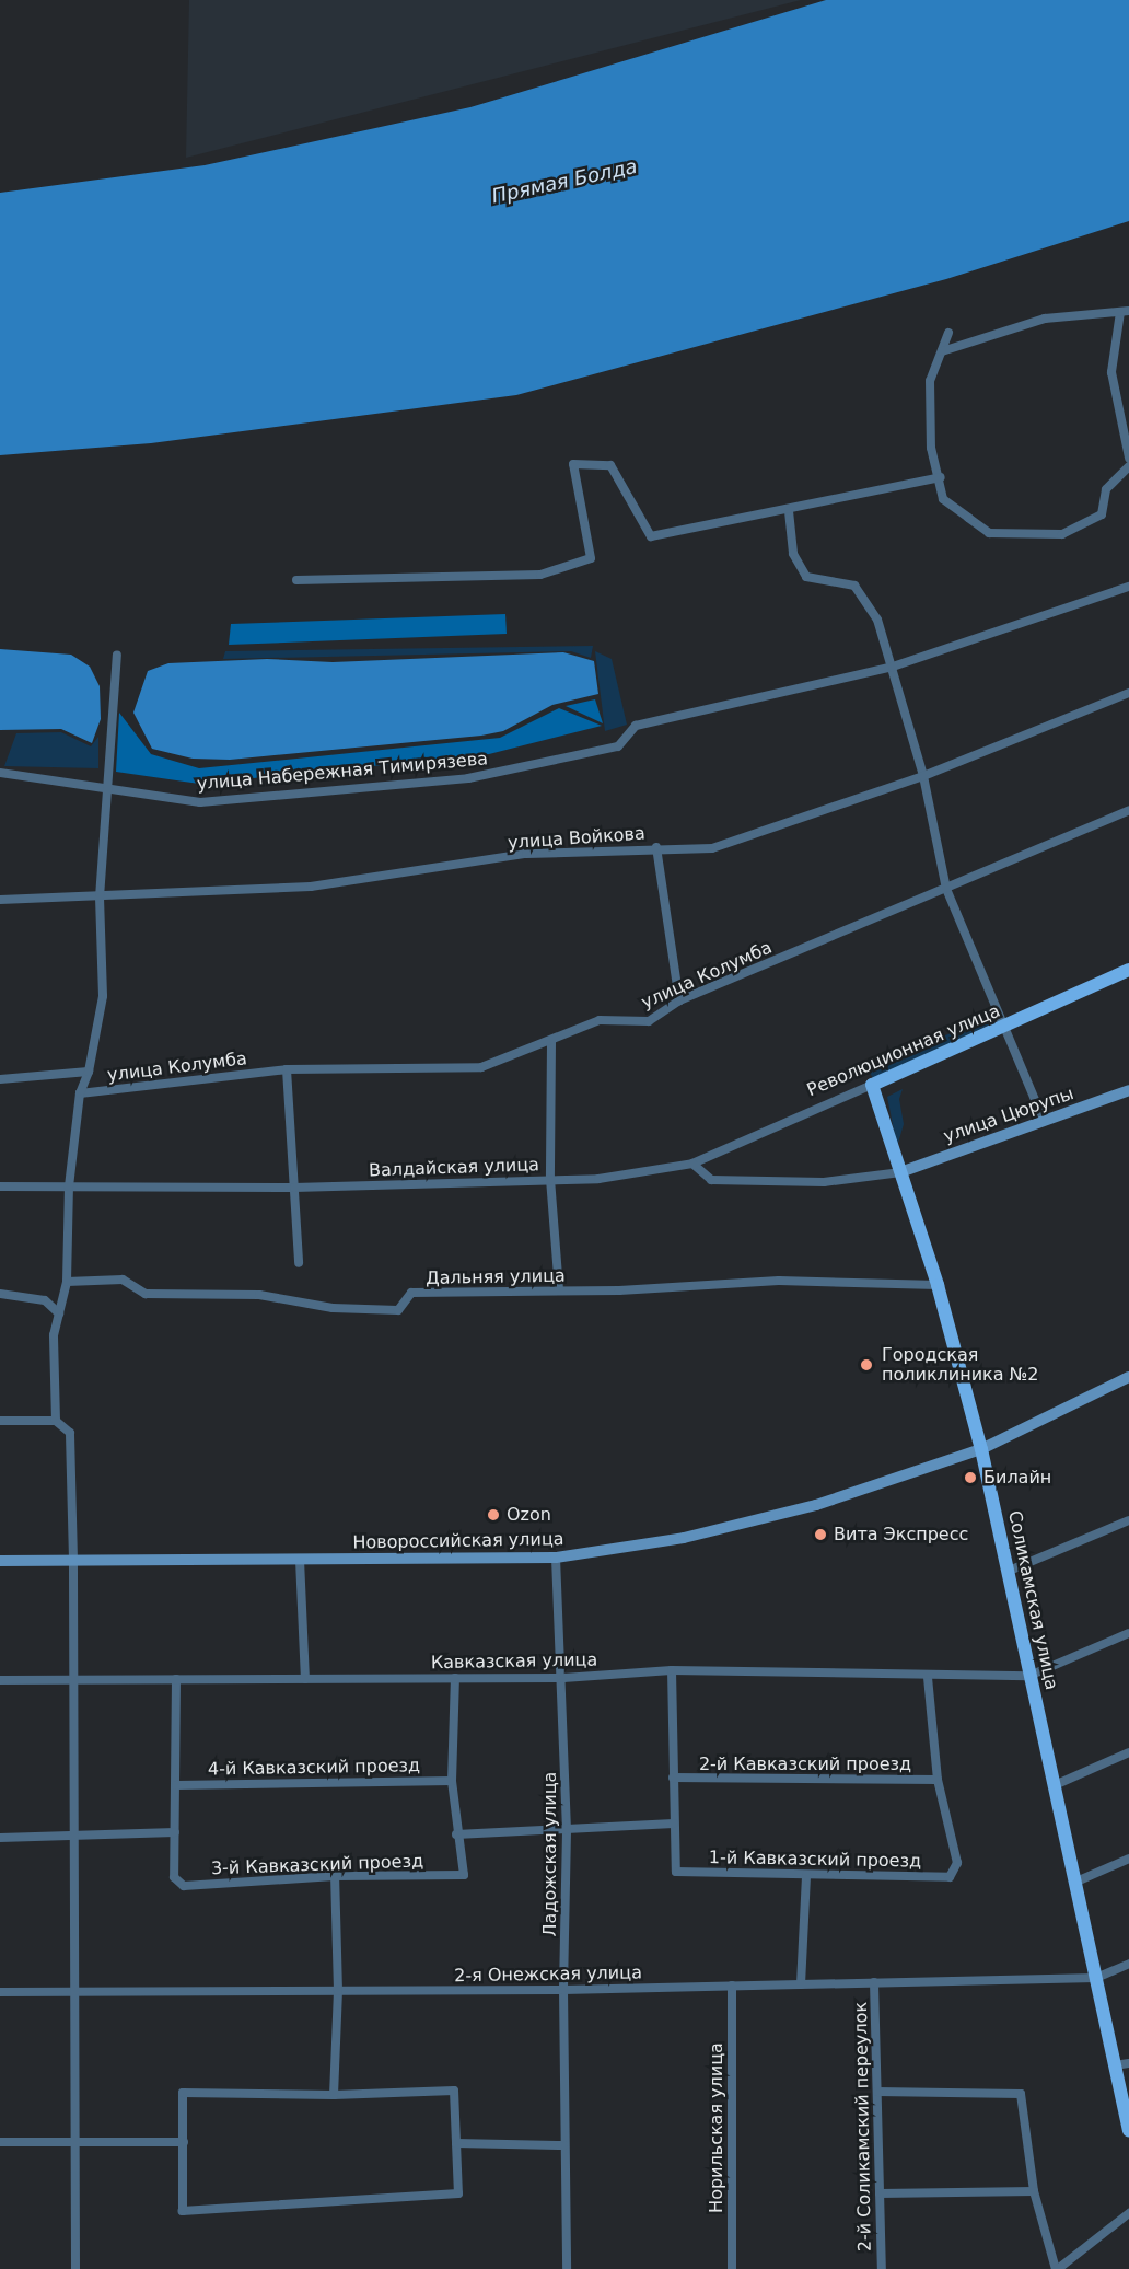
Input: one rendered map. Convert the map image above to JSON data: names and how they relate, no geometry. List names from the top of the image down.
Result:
{
  "streets": {
    "main road": ["Революционная улица", "Соликамская улица"],
    "street": [
      "улица Набережная Тимирязева",
      "улица Войкова",
      "улица Колумба",
      "улица Цюрупы",
      "Валдайская улица",
      "Дальняя улица",
      "Новороссийская улица",
      "Кавказская улица",
      "2-й Кавказский проезд",
      "4-й Кавказский проезд",
      "Ладожская улица",
      "1-й Кавказский проезд",
      "3-й Кавказский проезд",
      "2-я Онежская улица",
      "2-й Соликамский переулок",
      "Норильская улица"
    ]
  },
  "crossings": [
    ["Революционная улица", "Валдайская улица"],
    ["Революционная улица", "Соликамская улица"],
    ["улица Цюрупы", "Соликамская улица"],
    ["Дальняя улица", "Соликамская улица"],
    ["Новороссийская улица", "Соликамская улица"],
    ["Новороссийская улица", "Ладожская улица"],
    ["Соликамская улица", "Кавказская улица"],
    ["Соликамская улица", "2-я Онежская улица"],
    ["Кавказская улица", "Ладожская улица"],
    ["Кавказская улица", "1-й Кавказский проезд"],
    ["Кавказская улица", "3-й Кавказский проезд"],
    ["2-й Кавказский проезд", "1-й Кавказский проезд"],
    ["4-й Кавказский проезд", "3-й Кавказский проезд"],
    ["Ладожская улица", "2-я Онежская улица"],
    ["2-я Онежская улица", "2-й Соликамский переулок"],
    ["2-я Онежская улица", "Норильская улица"]
  ],
  "water": ["Прямая Болда"],
  "places": [
    "Городская поликлиника №2",
    "Билайн",
    "Ozon",
    "Вита Экспресс"
  ]
}
